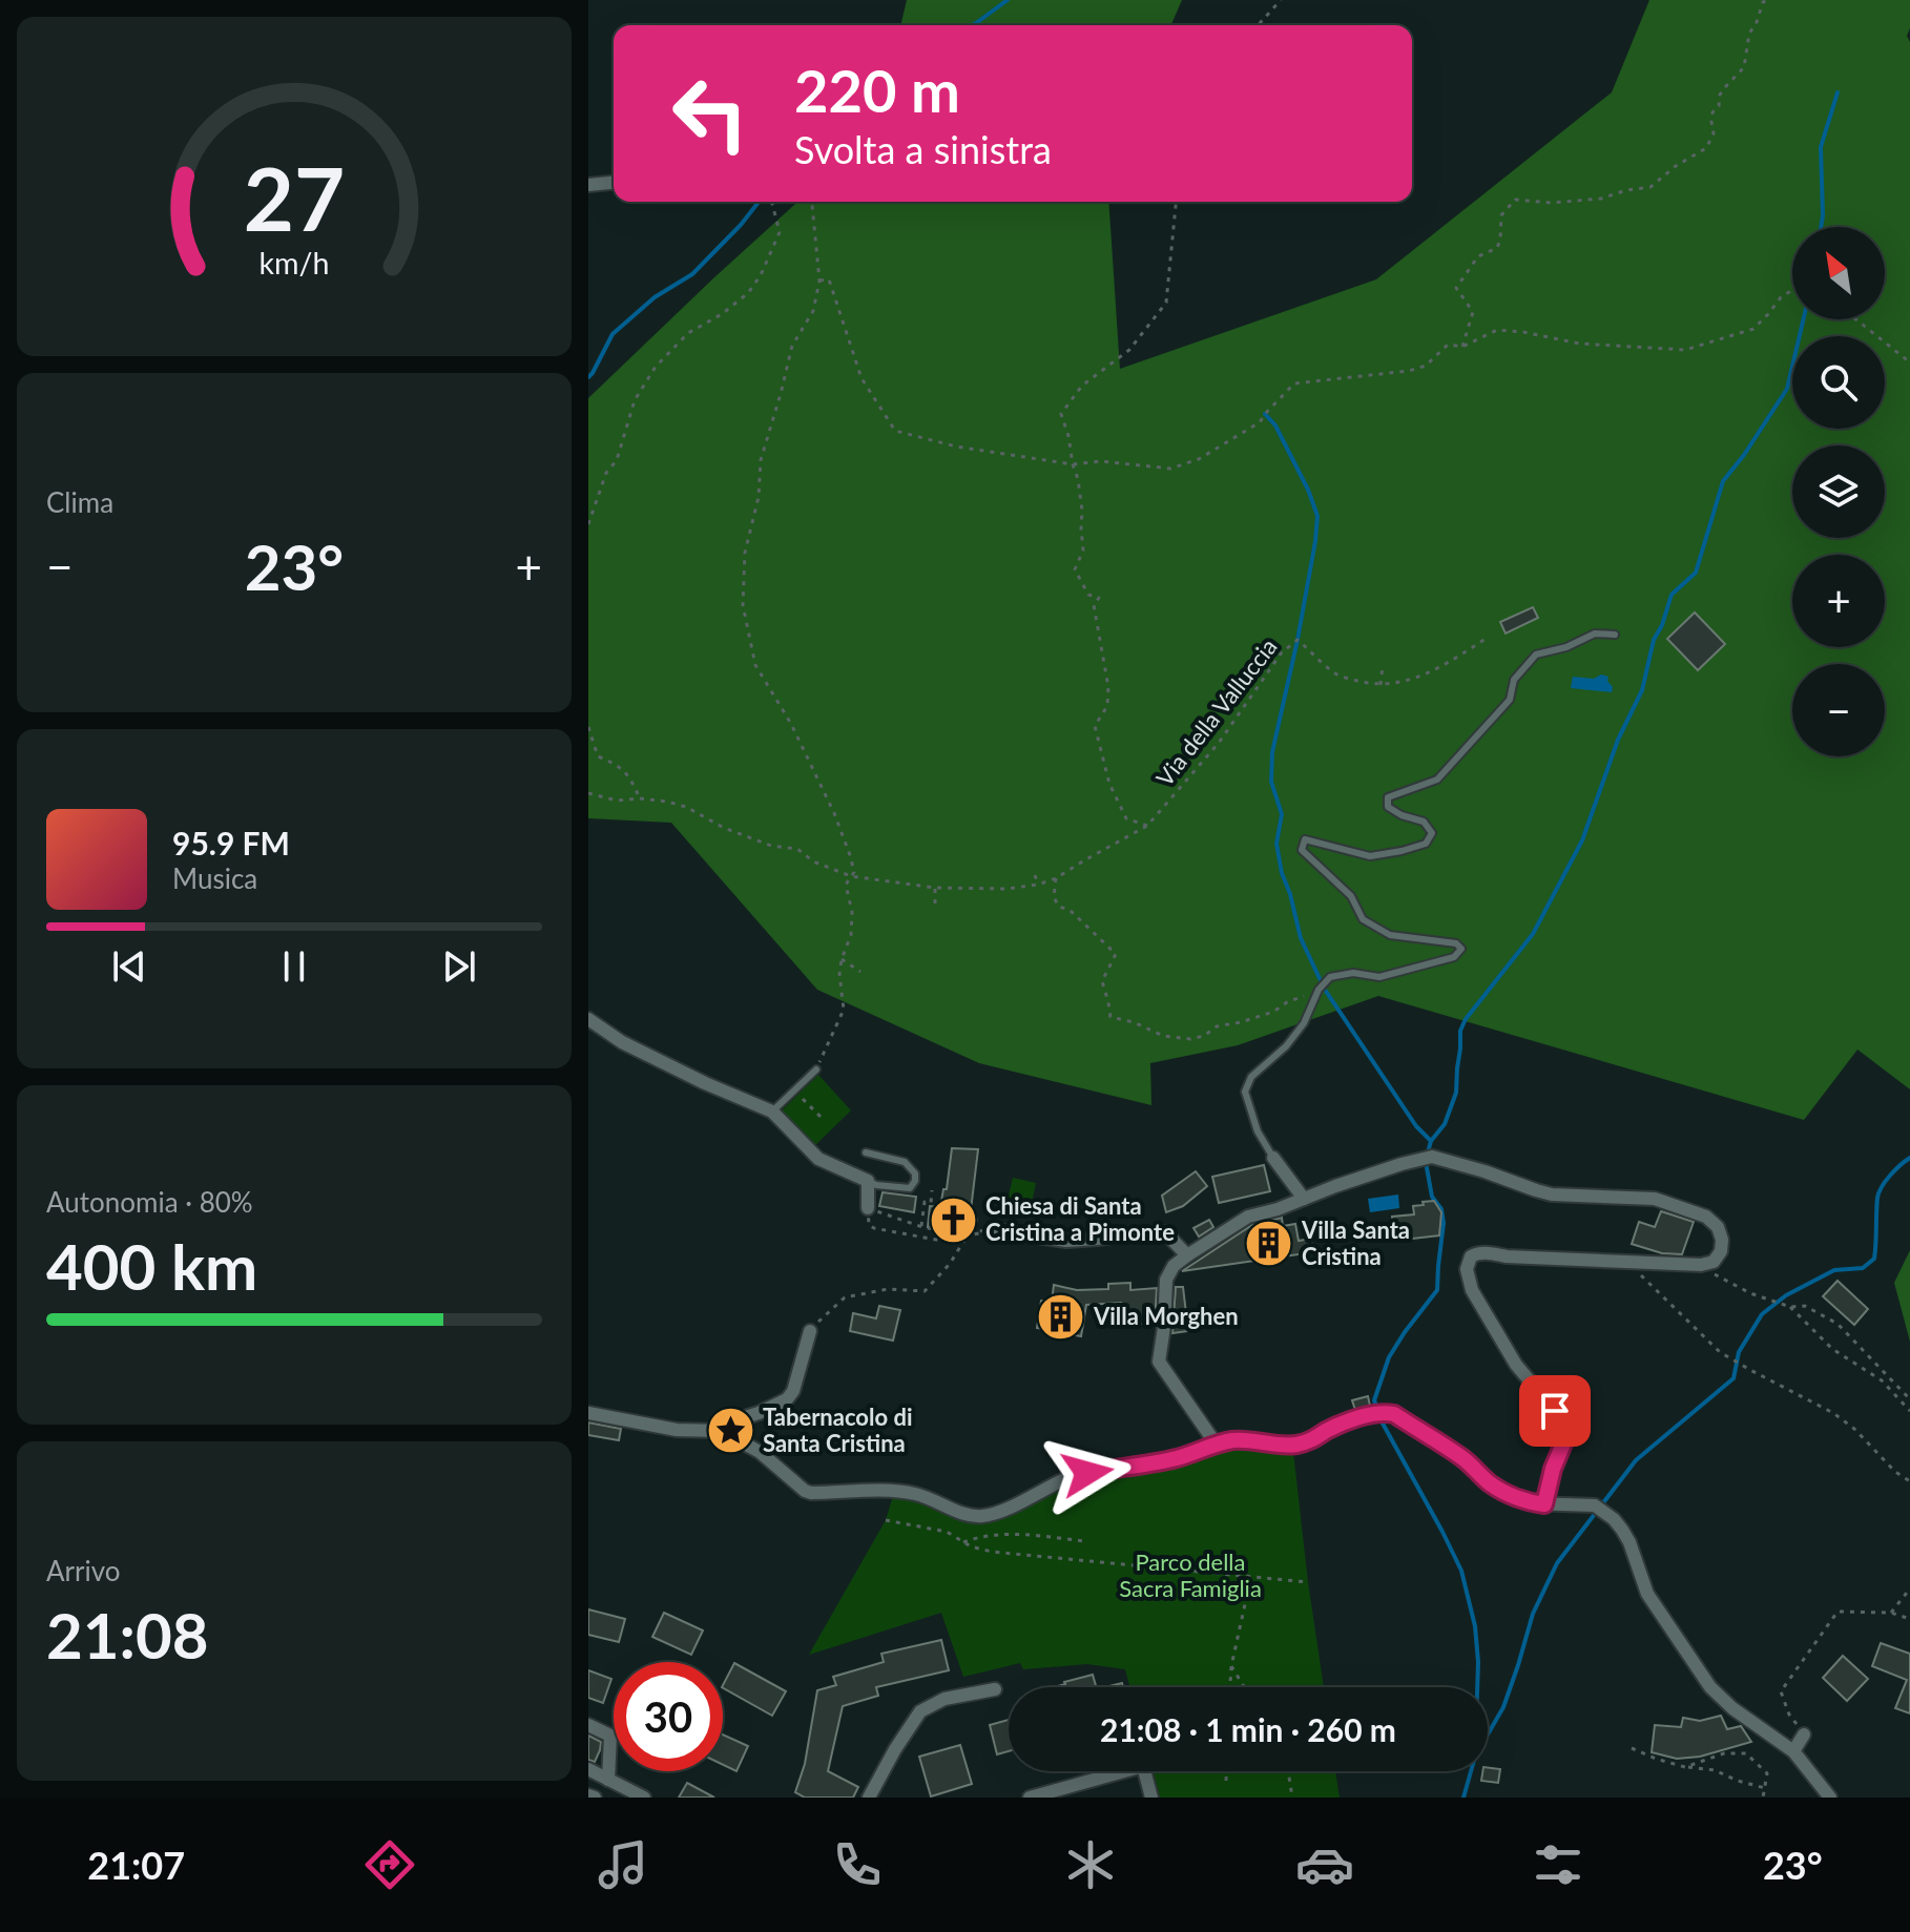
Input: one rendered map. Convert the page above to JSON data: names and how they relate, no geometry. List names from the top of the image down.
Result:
{
  "streets": {
    "path": ["Via della Valluccia"]
  },
  "parks": ["Parco della Sacra Famiglia"],
  "places": {
    "church": ["Chiesa di Santa Cristina a Pimonte"],
    "building": ["Villa Santa Cristina", "Villa Morghen"],
    "place": ["Tabernacolo di Santa Cristina"]
  },
  "north": "top left",
  "page": {
    "turn": ["220 m", "Svolta a sinistra"],
    "map_buttons": ["+", "−"],
    "tile": [
      "Clima",
      ["Autonomia · 80%", "400 km"],
      ["Arrivo", "21:08"]
    ],
    "heat": ["−", "23°", "+"],
    "song": ["95.9 FM", "Musica"],
    "limit": "30",
    "trip": "21:08 · 1 min · 260 m",
    "tabs": ["21:07", "23°"],
    "gauge": ["27", "km/h"]
  }
}
